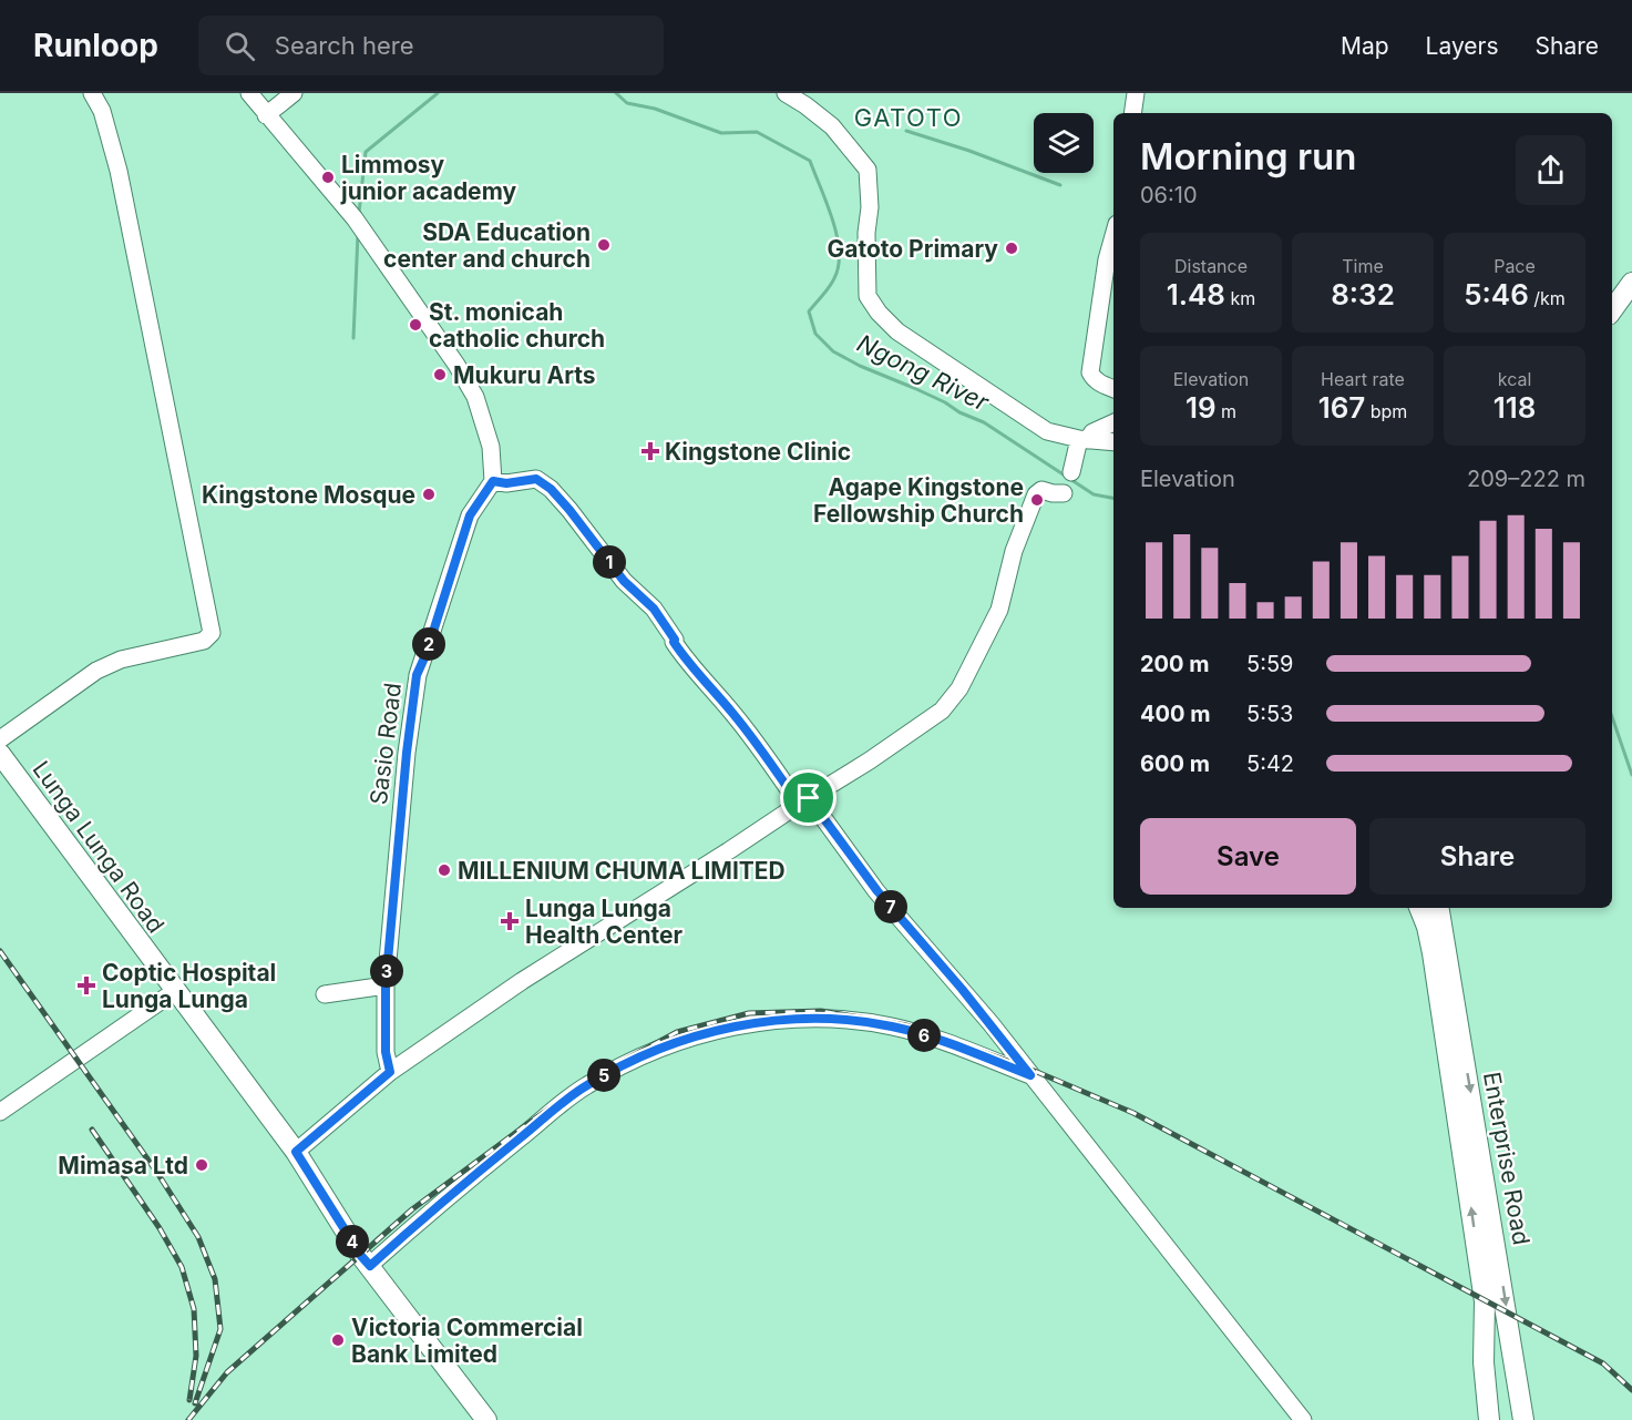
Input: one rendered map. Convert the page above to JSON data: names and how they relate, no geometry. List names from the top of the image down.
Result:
{
  "streets": {
    "main road": ["Lunga Lunga Road", "Enterprise Road"],
    "street": ["Sasio Road"]
  },
  "districts": ["GATOTO"],
  "water": ["Ngong River"],
  "places": {
    "other": [
      "Limmosy junior academy",
      "SDA Education center and church",
      "Gatoto Primary",
      "St. monicah catholic church",
      "Mukuru Arts",
      "Kingstone Mosque",
      "Agape Kingstone Fellowship Church",
      "MILLENIUM CHUMA LIMITED",
      "Mimasa Ltd",
      "Victoria Commercial Bank Limited"
    ],
    "health": ["Kingstone Clinic", "Lunga Lunga Health Center", "Coptic Hospital Lunga Lunga"]
  },
  "page": {
    "header": "Runloop",
    "search": "Search here",
    "nav": ["Map", "Layers", "Share"],
    "heading": ["Morning run", "06:10"],
    "stats": [
      ["Distance", "1.48 km"],
      ["Time", "8:32"],
      ["Pace", "5:46 /km"],
      ["Elevation", "19 m"],
      ["Heart rate", "167 bpm"],
      ["kcal", "118"]
    ],
    "chart": ["Elevation", "209–222 m"],
    "pins": [
      "1",
      "2",
      "7",
      "3",
      "6",
      "5",
      "4"
    ],
    "list": [
      {
        "name": "200 m",
        "note": "5:59"
      },
      {
        "name": "400 m",
        "note": "5:53"
      },
      {
        "name": "600 m",
        "note": "5:42"
      }
    ],
    "buttons": ["Save", "Share"]
  }
}
